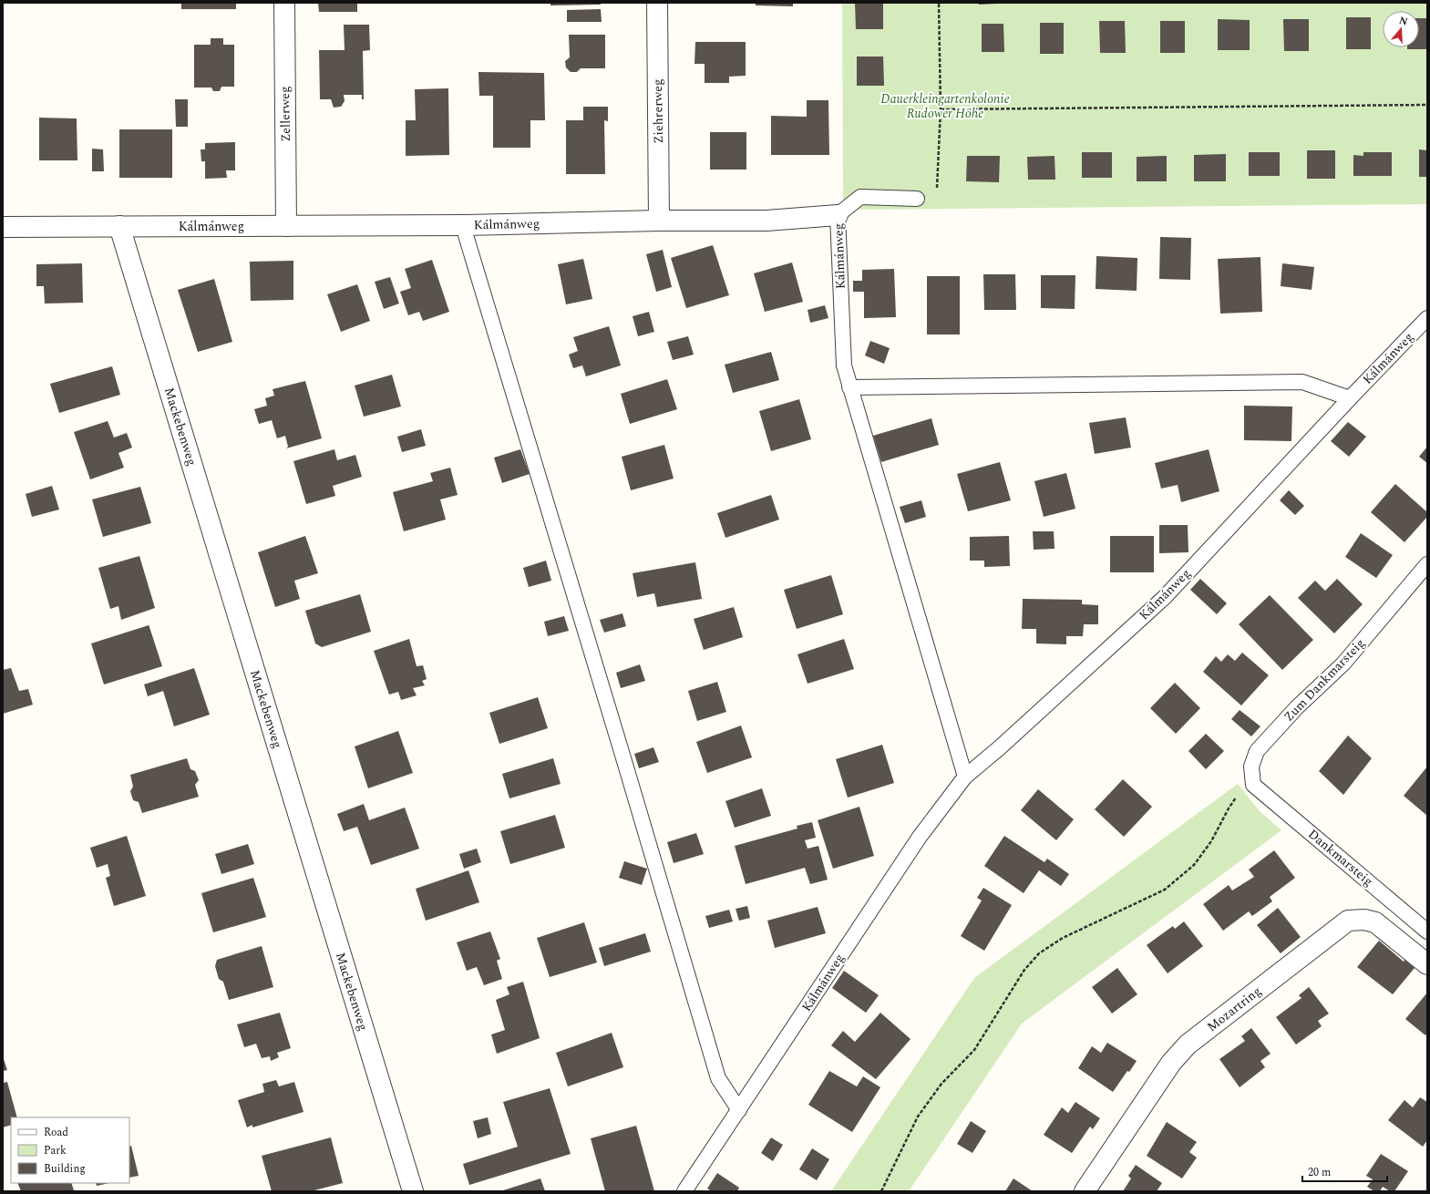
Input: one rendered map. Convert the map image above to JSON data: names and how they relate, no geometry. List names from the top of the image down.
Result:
{
  "streets": {
    "street": [
      "Ziehrerweg",
      "Zellerweg",
      "Kálmánweg",
      "Mackebenweg",
      "Mozartring"
    ],
    "lane": ["Zum Dankmarsteig", "Dankmarsteig"]
  },
  "crossings": [
    ["Ziehrerweg", "Kálmánweg"],
    ["Zellerweg", "Kálmánweg"],
    ["Kálmánweg", "Mackebenweg"],
    ["Zum Dankmarsteig", "Dankmarsteig"]
  ],
  "parks": ["Dauerkleingartenkolonie Rudower Höhe"],
  "legend": ["Road", "Park", "Building"],
  "scale_bar": "20 m",
  "north": "top"
}
